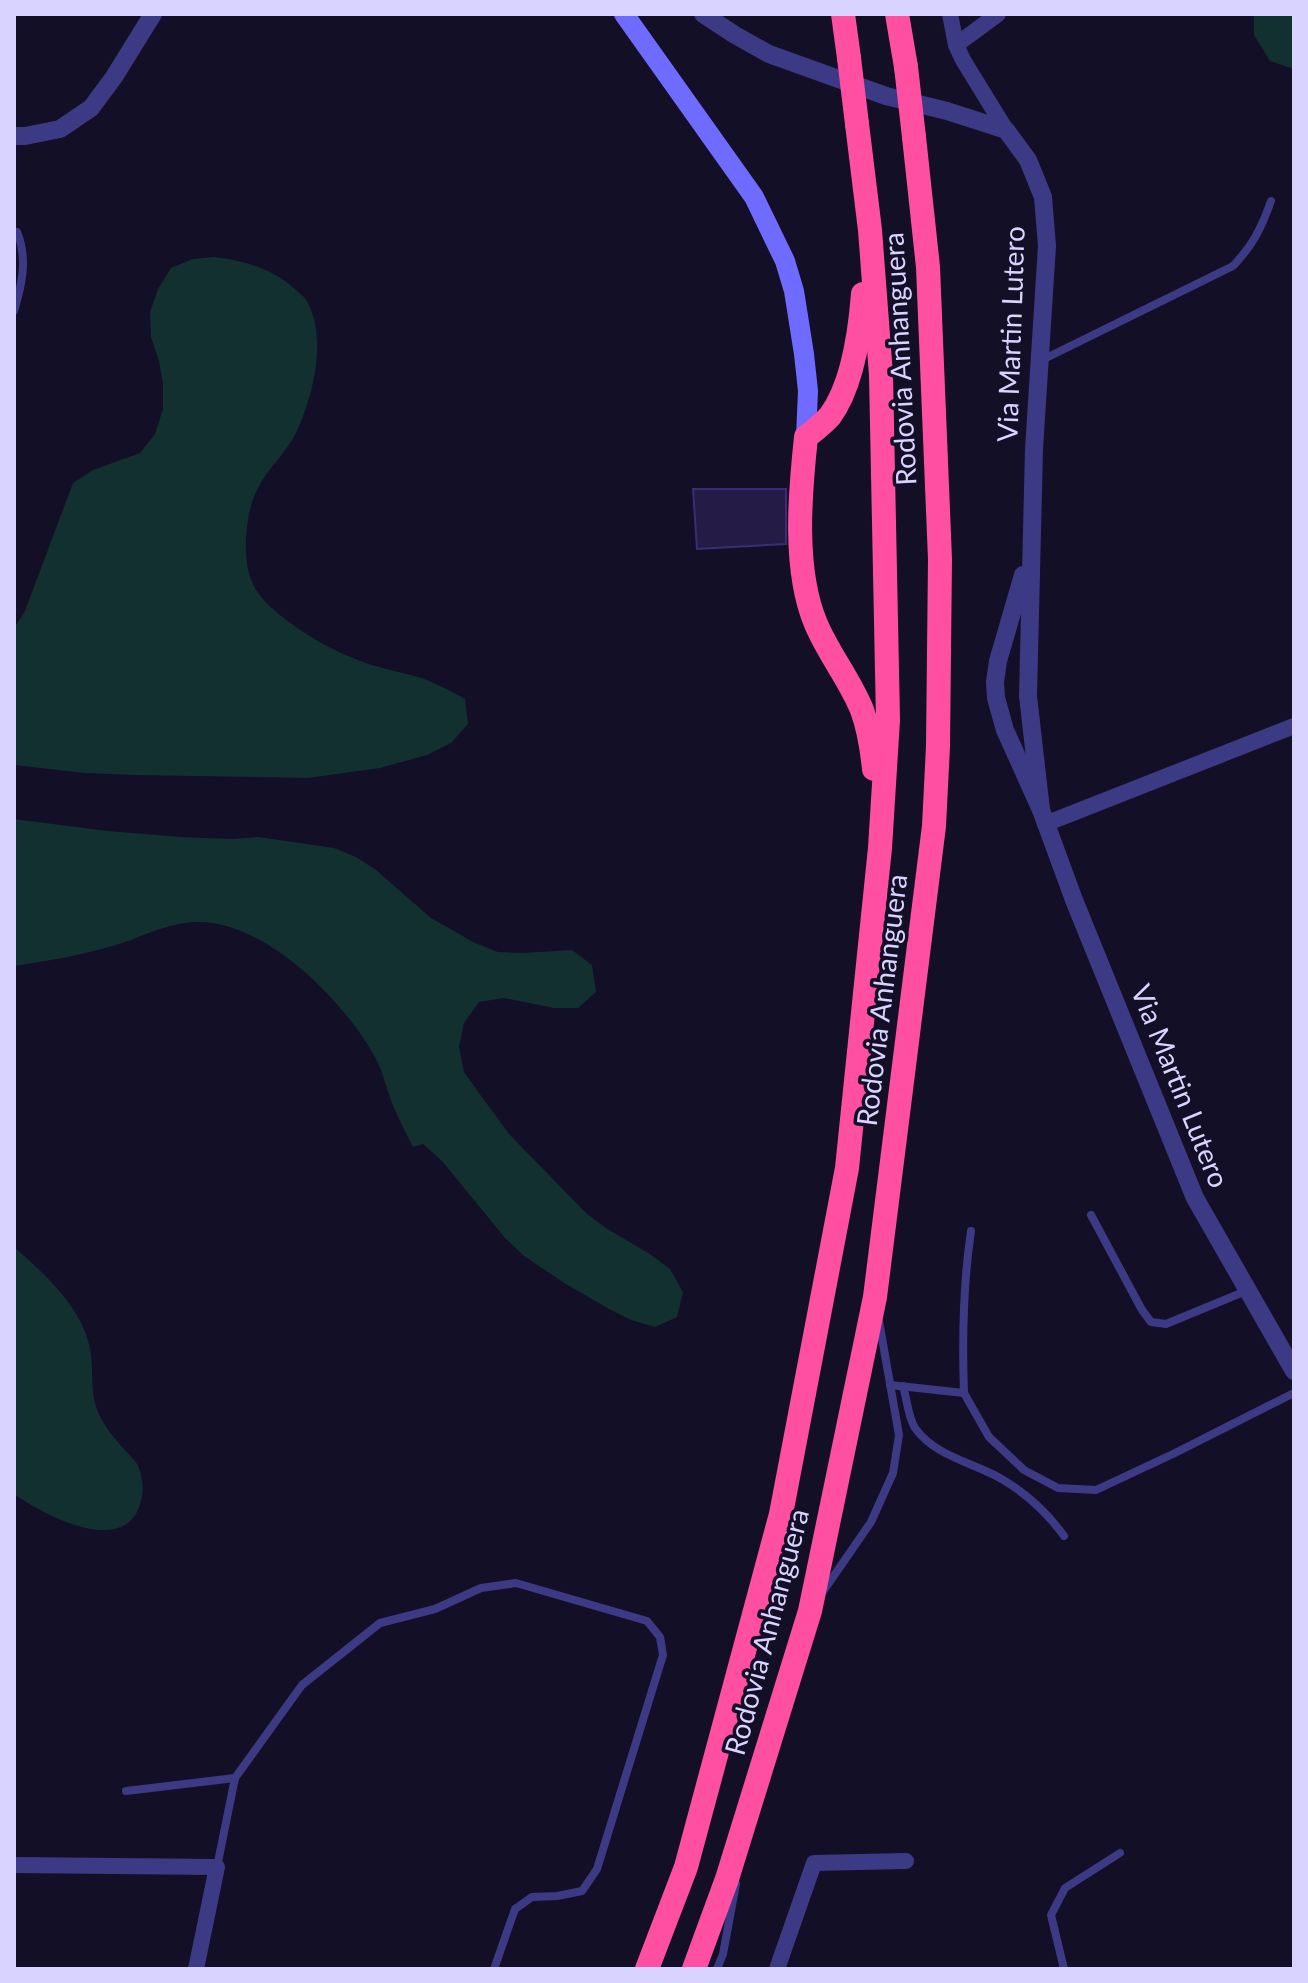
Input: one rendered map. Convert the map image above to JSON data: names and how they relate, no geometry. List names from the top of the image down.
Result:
{
  "streets": {
    "highway": ["Rodovia Anhanguera"],
    "street": ["Via Martin Lutero"]
  }
}
